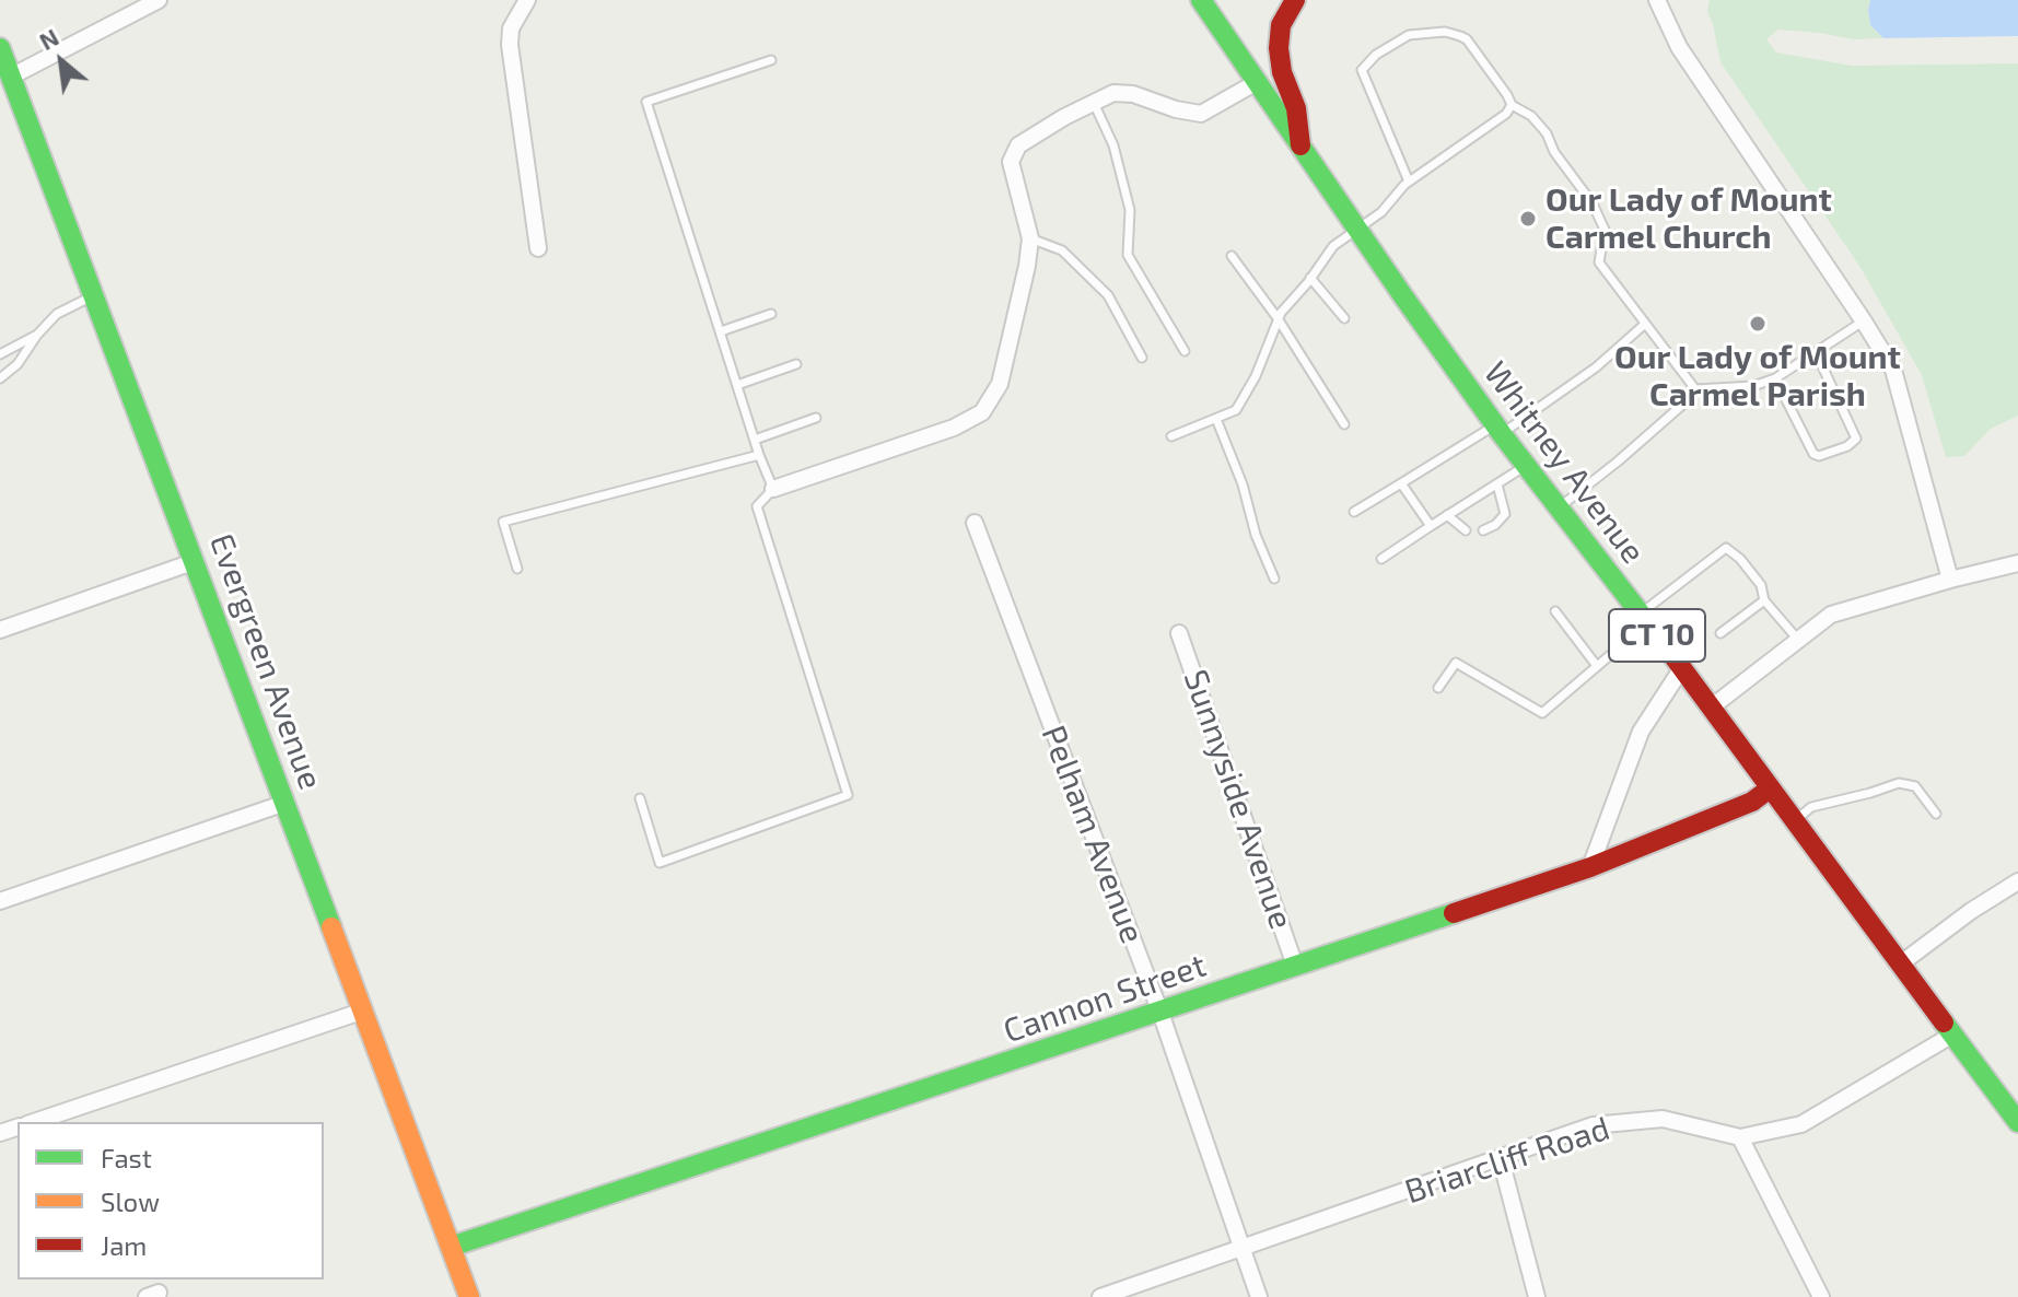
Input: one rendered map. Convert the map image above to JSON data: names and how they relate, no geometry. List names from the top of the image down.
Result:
{
  "streets": {
    "main road": [
      "Whitney Avenue",
      "CT 10",
      "Evergreen Avenue",
      "Cannon Street"
    ],
    "street": ["Sunnyside Avenue", "Pelham Avenue", "Briarcliff Road"]
  },
  "crossings": [
    ["Whitney Avenue", "Cannon Street"],
    ["Whitney Avenue", "Briarcliff Road"],
    ["Evergreen Avenue", "Cannon Street"],
    ["Sunnyside Avenue", "Cannon Street"],
    ["Pelham Avenue", "Cannon Street"],
    ["Pelham Avenue", "Briarcliff Road"]
  ],
  "places": ["Our Lady of Mount Carmel Church", "Our Lady of Mount Carmel Parish"],
  "legend": ["Fast", "Slow", "Jam"],
  "north": "top left"
}
